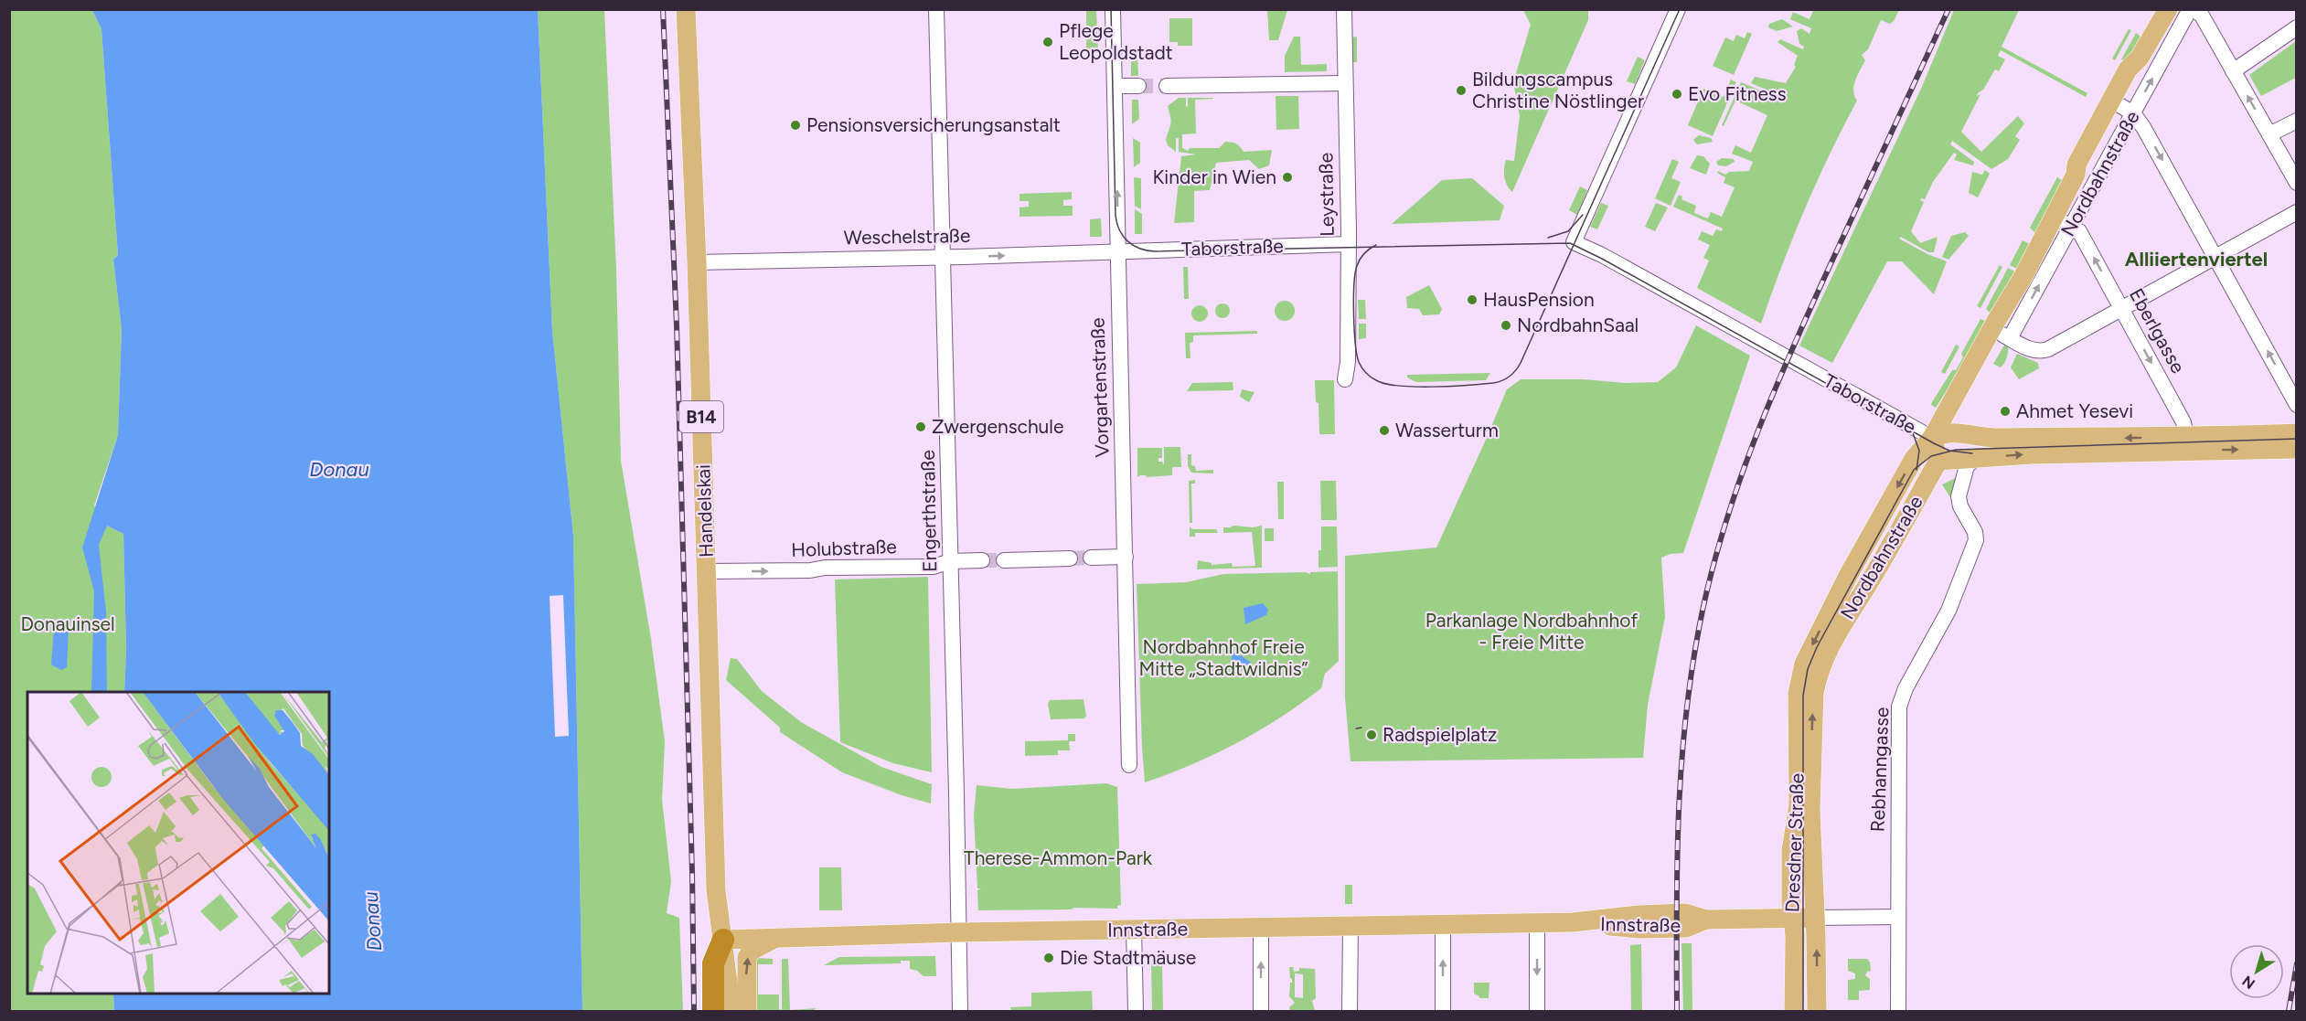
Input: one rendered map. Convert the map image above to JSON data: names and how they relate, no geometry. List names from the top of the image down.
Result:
{
  "streets": {
    "main road": [
      "Nordbahnstraße",
      "Taborstraße",
      "B14",
      "Handelskai",
      "Dresdner Straße",
      "Innstraße"
    ],
    "street": [
      "Leystraße",
      "Weschelstraße",
      "Eberlgasse",
      "Vorgartenstraße",
      "Engerthstraße",
      "Holubstraße",
      "Rebhanngasse"
    ]
  },
  "crossings": [
    ["Nordbahnstraße", "Taborstraße"],
    ["Nordbahnstraße", "Eberlgasse"],
    ["Nordbahnstraße", "Dresdner Straße"],
    ["Leystraße", "Taborstraße"],
    ["Weschelstraße", "Taborstraße"],
    ["Weschelstraße", "Vorgartenstraße"],
    ["Weschelstraße", "Handelskai"],
    ["Weschelstraße", "Engerthstraße"],
    ["Taborstraße", "Eberlgasse"],
    ["Taborstraße", "Vorgartenstraße"],
    ["Taborstraße", "Rebhanngasse"],
    ["Handelskai", "Holubstraße"],
    ["Handelskai", "Innstraße"],
    ["Engerthstraße", "Holubstraße"],
    ["Engerthstraße", "Innstraße"],
    ["Rebhanngasse", "Innstraße"],
    ["Dresdner Straße", "Innstraße"]
  ],
  "one_way": ["Weschelstraße", "Holubstraße"],
  "districts": ["Alliiertenviertel"],
  "water": ["Donau"],
  "parks": [
    "Parkanlage Nordbahnhof - Freie Mitte",
    "Donauinsel",
    "Nordbahnhof Freie Mitte „Stadtwildnis”",
    "Therese-Ammon-Park"
  ],
  "places": [
    "Pflege Leopoldstadt",
    "Bildungscampus Christine Nöstlinger",
    "Evo Fitness",
    "Pensionsversicherungsanstalt",
    "Kinder in Wien",
    "HausPension",
    "NordbahnSaal",
    "Ahmet Yesevi",
    "Zwergenschule",
    "Wasserturm",
    "Radspielplatz",
    "Die Stadtmäuse"
  ],
  "north": "bottom left"
}
